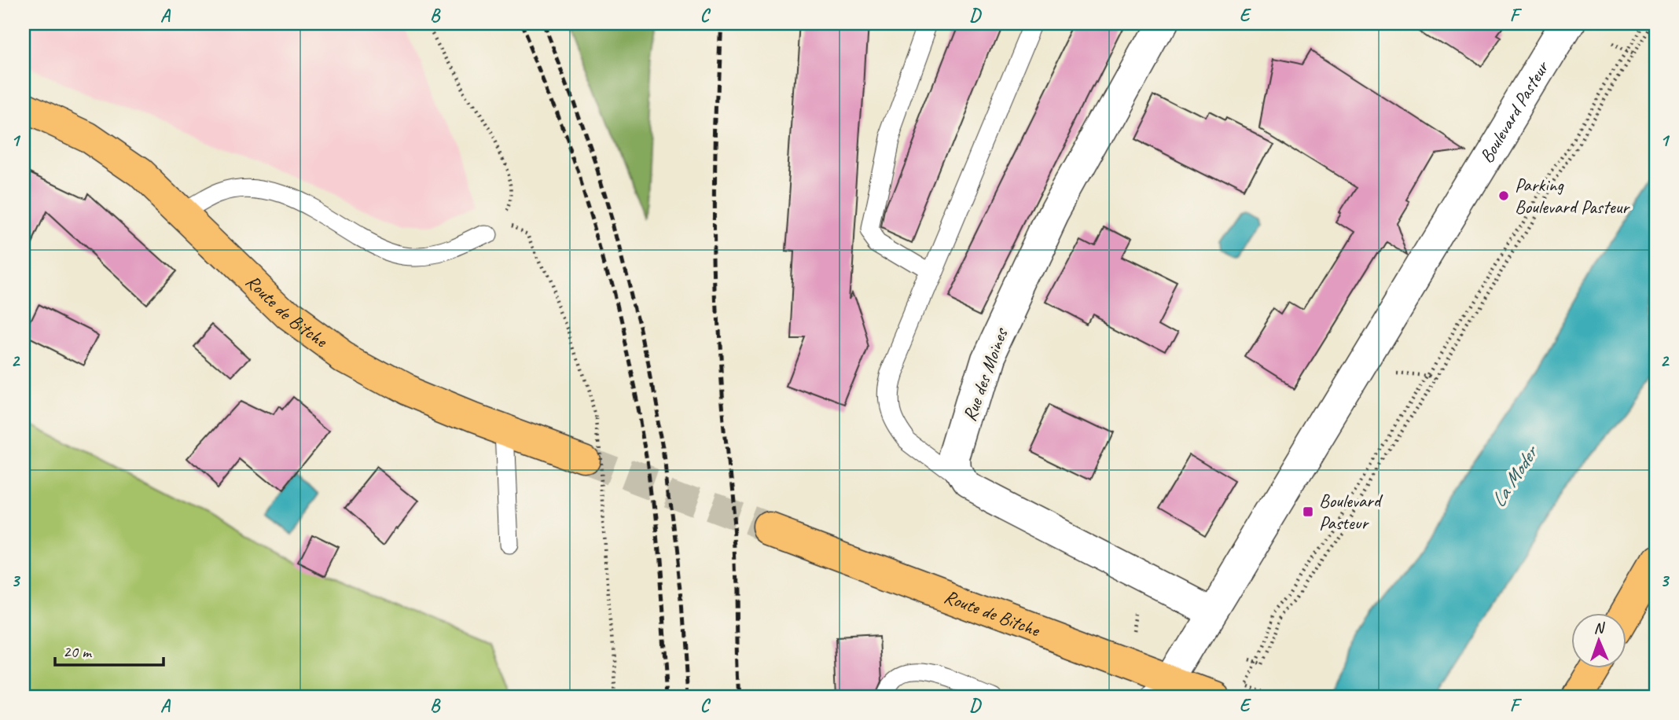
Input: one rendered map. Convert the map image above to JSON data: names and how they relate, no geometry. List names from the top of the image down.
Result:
{
  "streets": {
    "main road": ["Route de Bitche"],
    "street": ["Boulevard Pasteur", "Rue des Moines"]
  },
  "crossings": [
    ["Boulevard Pasteur", "Route de Bitche"]
  ],
  "water": ["La Moder"],
  "places": {
    "other": ["Parking Boulevard Pasteur"],
    "transit": ["Boulevard Pasteur"]
  },
  "scale_bar": "20 m",
  "north": "top",
  "grid": {
    "columns": [
      "A",
      "B",
      "C",
      "D",
      "E",
      "F"
    ],
    "rows": ["1", "2", "3"]
  }
}
